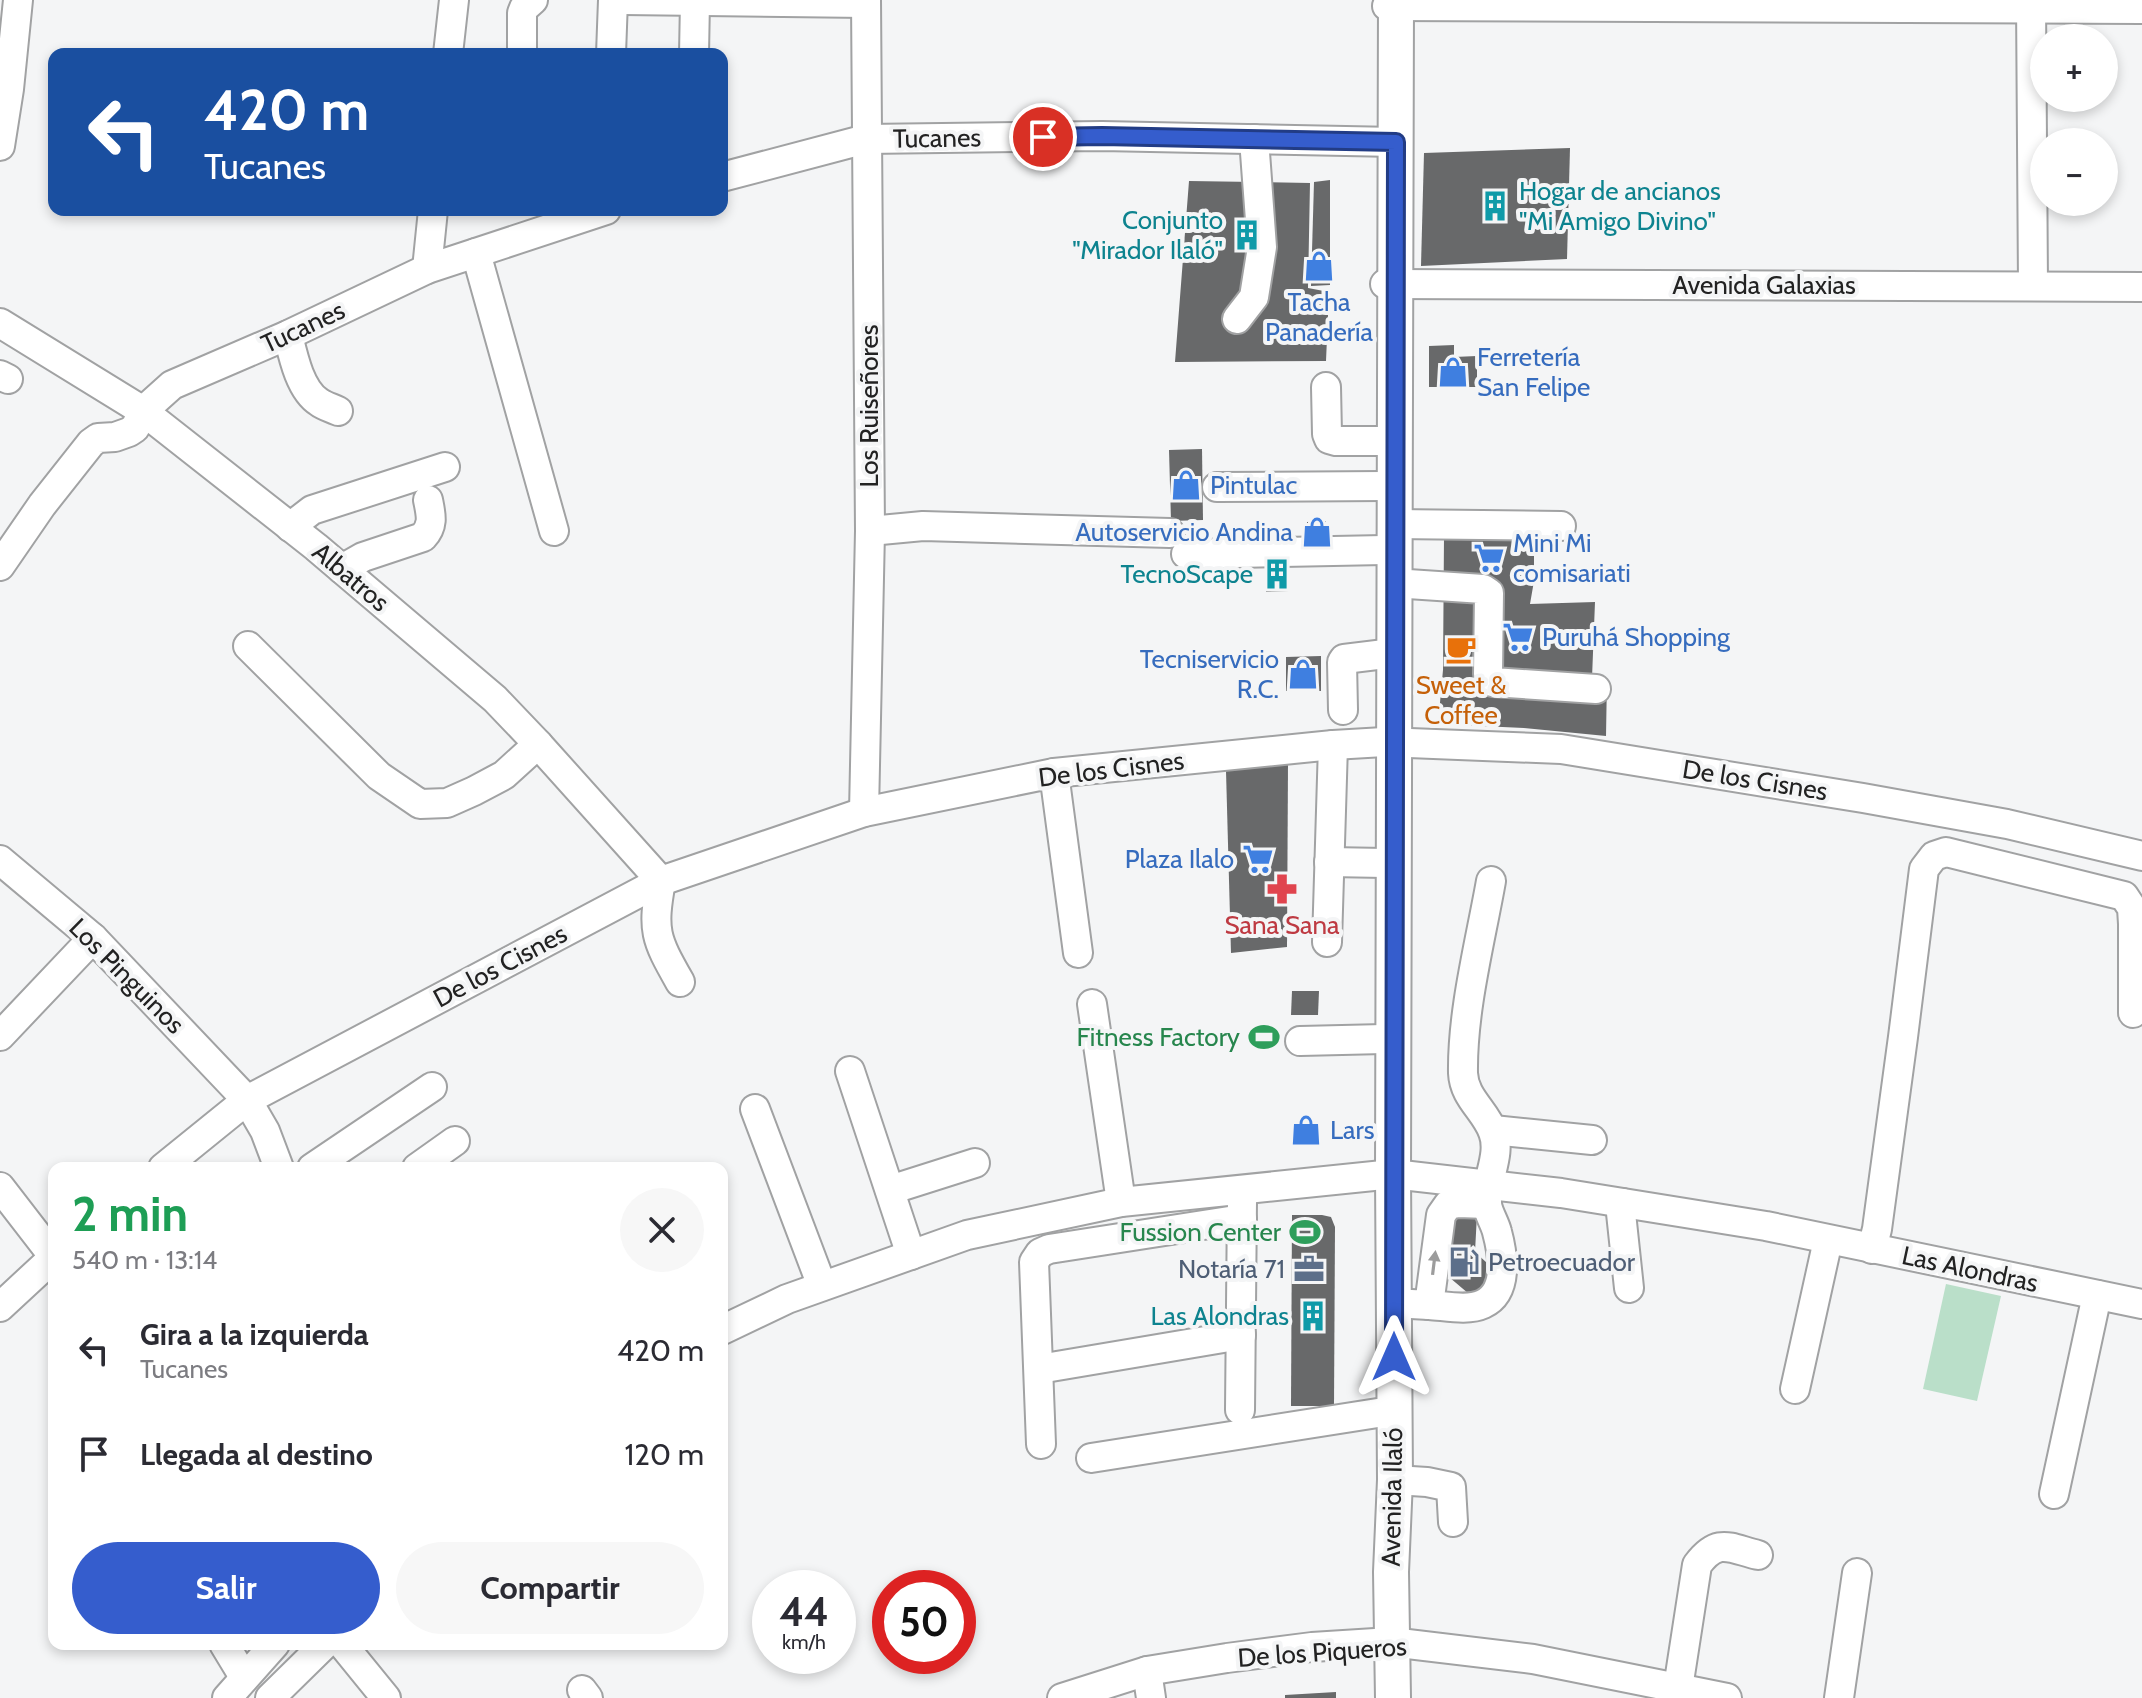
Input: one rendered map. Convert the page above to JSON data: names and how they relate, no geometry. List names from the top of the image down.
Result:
{
  "streets": {
    "main road": ["Avenida Ilaló"],
    "street": [
      "Tucanes",
      "Avenida Galaxias",
      "Los Ruiseñores",
      "Albatros",
      "De los Cisnes",
      "Los Pinguinos",
      "Las Alondras",
      "De los Piqueros"
    ]
  },
  "crossings": [
    ["Tucanes", "Los Ruiseñores"],
    ["Tucanes", "Albatros"],
    ["Tucanes", "Avenida Ilaló"],
    ["Avenida Galaxias", "Avenida Ilaló"],
    ["Los Ruiseñores", "De los Cisnes"],
    ["Albatros", "De los Cisnes"],
    ["De los Cisnes", "Los Pinguinos"],
    ["De los Cisnes", "Avenida Ilaló"],
    ["Las Alondras", "Avenida Ilaló"],
    ["Avenida Ilaló", "De los Piqueros"]
  ],
  "places": {
    "building": [
      "Hogar de ancianos \"Mi Amigo Divino\"",
      "Conjunto \"Mirador Ilaló\"",
      "TecnoScape",
      "Las Alondras"
    ],
    "shop": [
      "Tacha Panadería",
      "Ferretería San Felipe",
      "Pintulac",
      "Autoservicio Andina",
      "Tecniservicio R.C.",
      "Lars"
    ],
    "supermarket": ["Mini Mi comisariati", "Puruhá Shopping", "Plaza Ilalo"],
    "cafe": ["Sweet & Coffee"],
    "pharmacy": ["Sana Sana"],
    "sports": ["Fitness Factory", "Fussion Center"],
    "fuel station": ["Petroecuador"],
    "office": ["Notaría 71"]
  },
  "page": {
    "map_buttons": ["+", "−"],
    "turn": ["420 m", "Tucanes"],
    "heading": ["2 min", "540 m · 13:14"],
    "list": [
      {
        "name": "Gira a la izquierda",
        "note": "Tucanes",
        "value": "420 m"
      },
      {
        "name": "Llegada al destino",
        "value": "120 m"
      }
    ],
    "buttons": ["Salir", "Compartir"],
    "speed": "44 km/h",
    "limit": "50"
  }
}
